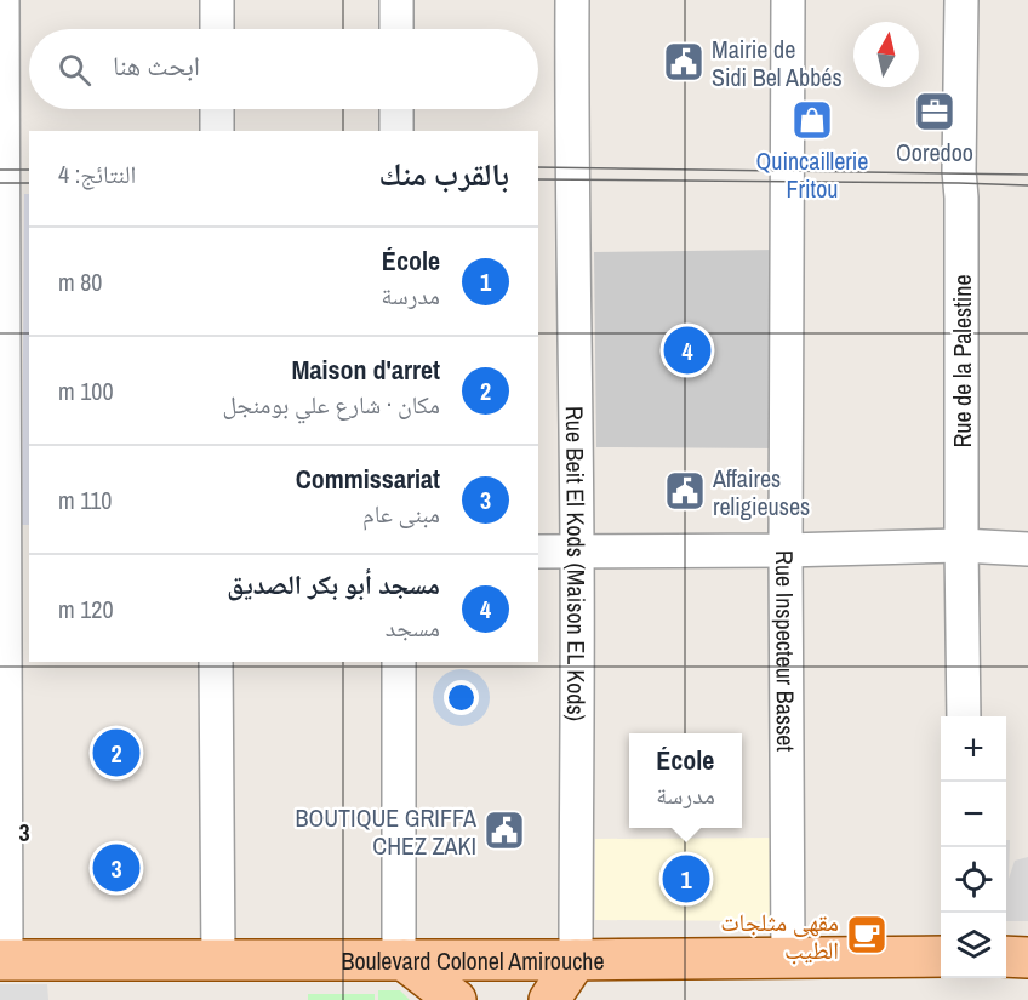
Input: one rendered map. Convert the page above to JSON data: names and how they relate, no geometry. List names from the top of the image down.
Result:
{
  "streets": {
    "main road": ["Boulevard Colonel Amirouche"],
    "street": ["Rue de la Palestine", "Rue Beit El Kods (Maison EL Kods)", "Rue Inspecteur Basset"]
  },
  "crossings": [
    ["Rue Beit El Kods (Maison EL Kods)", "Boulevard Colonel Amirouche"],
    ["Rue Inspecteur Basset", "Boulevard Colonel Amirouche"]
  ],
  "places": {
    "public building": ["Mairie de Sidi Bel Abbés", "Affaires religieuses", "BOUTIQUE GRIFFA CHEZ ZAKI"],
    "office": ["Ooredoo"],
    "shop": ["Quincaillerie Fritou"],
    "cafe": ["مقهى مثلجات الطيب"]
  },
  "north": "top",
  "page": {
    "search": "ابحث هنا",
    "heading": ["بالقرب منك", "النتائج: 4"],
    "list": [
      {
        "mark": "1",
        "name": "École",
        "note": "مدرسة",
        "value": "80 m"
      },
      {
        "mark": "2",
        "name": "Maison d'arret",
        "note": "مكان · شارع علي بومنجل",
        "value": "100 m"
      },
      {
        "mark": "3",
        "name": "Commissariat",
        "note": "مبنى عام",
        "value": "110 m"
      },
      {
        "mark": "4",
        "name": "مسجد أبو بكر الصديق",
        "note": "مسجد",
        "value": "120 m"
      }
    ],
    "pins": [
      "4",
      "2",
      "3",
      "1"
    ],
    "map_buttons": ["+", "−"],
    "popup": ["École", "مدرسة"]
  },
  "grid": {
    "rows": ["3"]
  }
}
